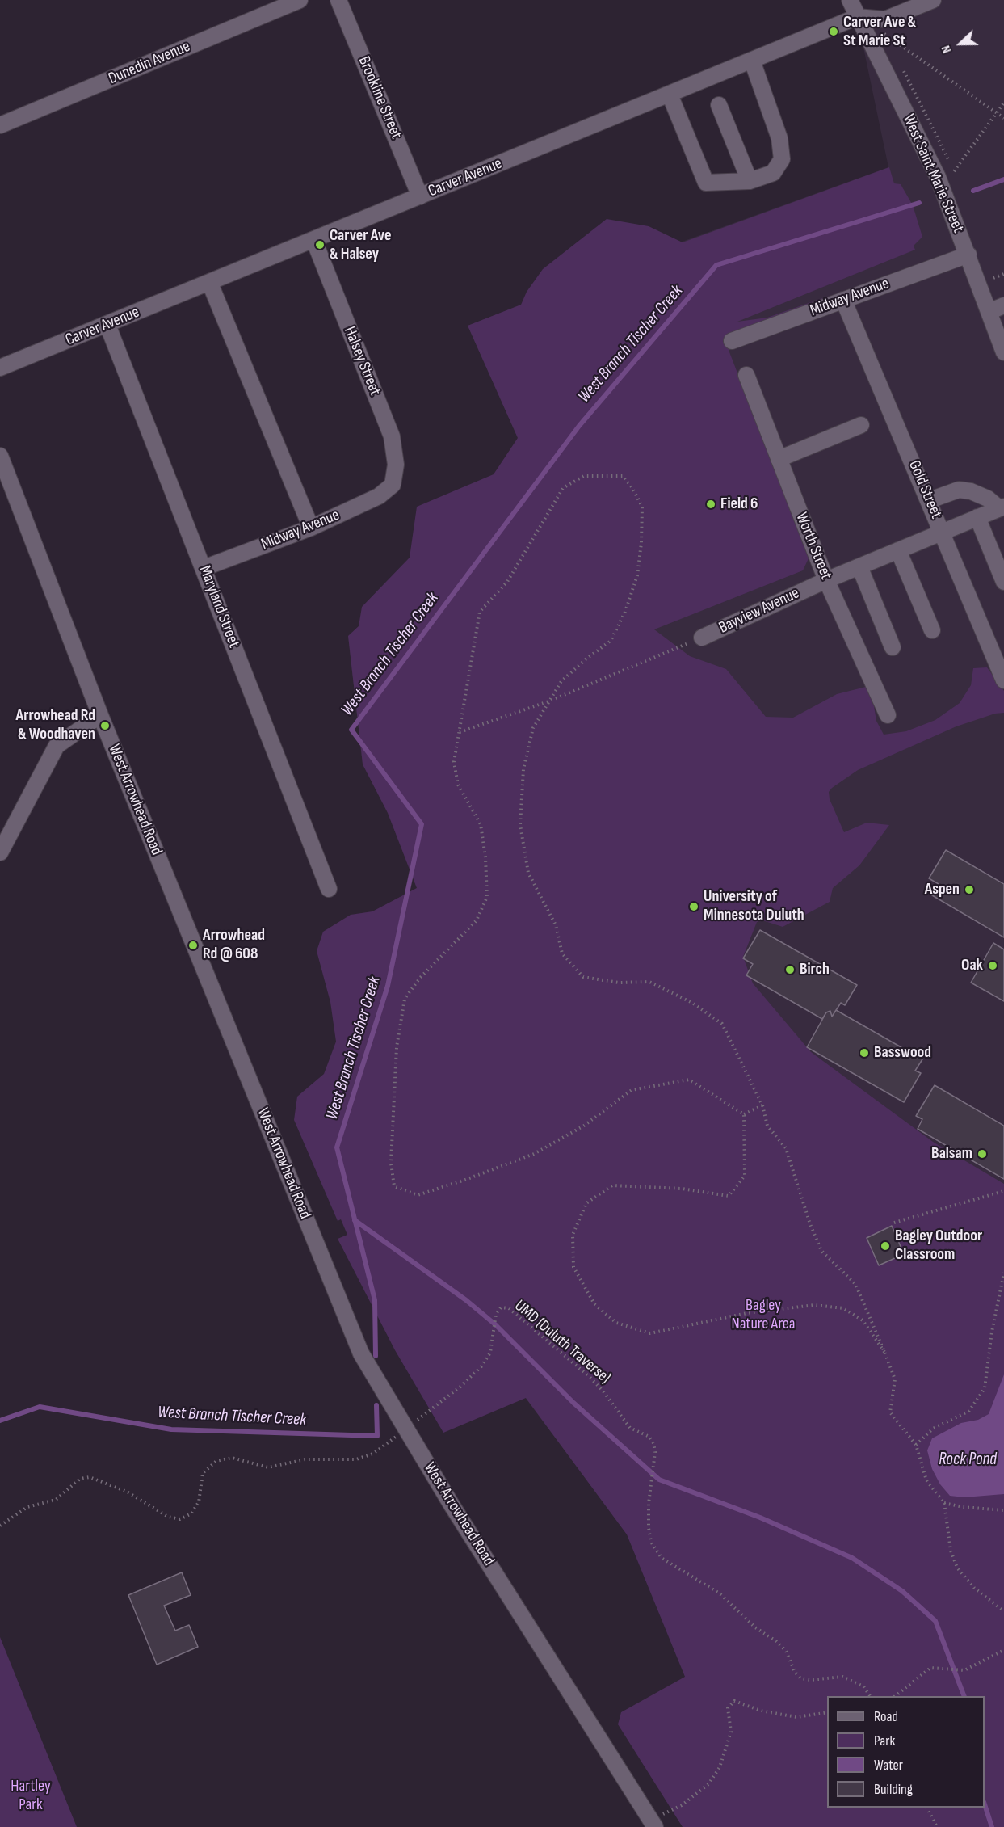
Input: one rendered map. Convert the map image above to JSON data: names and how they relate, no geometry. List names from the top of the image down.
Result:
{
  "streets": {
    "street": [
      "Dunedin Avenue",
      "Brookline Street",
      "West Saint Marie Street",
      "Carver Avenue",
      "Midway Avenue",
      "Halsey Street",
      "Gold Street",
      "Worth Street",
      "Maryland Street",
      "Bayview Avenue",
      "West Arrowhead Road"
    ],
    "path": ["UMD (Duluth Traverse)"]
  },
  "crossings": [
    ["Brookline Street", "Carver Avenue"],
    ["West Saint Marie Street", "Carver Avenue"],
    ["West Saint Marie Street", "Midway Avenue"],
    ["Carver Avenue", "Halsey Street"],
    ["Carver Avenue", "Maryland Street"],
    ["Midway Avenue", "Halsey Street"],
    ["Midway Avenue", "Gold Street"],
    ["Midway Avenue", "Maryland Street"],
    ["Gold Street", "Bayview Avenue"],
    ["Worth Street", "Bayview Avenue"],
    ["West Arrowhead Road", "UMD (Duluth Traverse)"]
  ],
  "water": ["West Branch Tischer Creek", "Rock Pond"],
  "parks": ["Bagley Nature Area", "Hartley Park"],
  "places": [
    "Carver Ave & St Marie St",
    "Carver Ave & Halsey",
    "Field 6",
    "Arrowhead Rd & Woodhaven",
    "Aspen",
    "University of Minnesota Duluth",
    "Arrowhead Rd @ 608",
    "Oak",
    "Birch",
    "Basswood",
    "Balsam",
    "Bagley Outdoor Classroom"
  ],
  "legend": [
    "Road",
    "Park",
    "Water",
    "Building"
  ],
  "north": "left"
}
